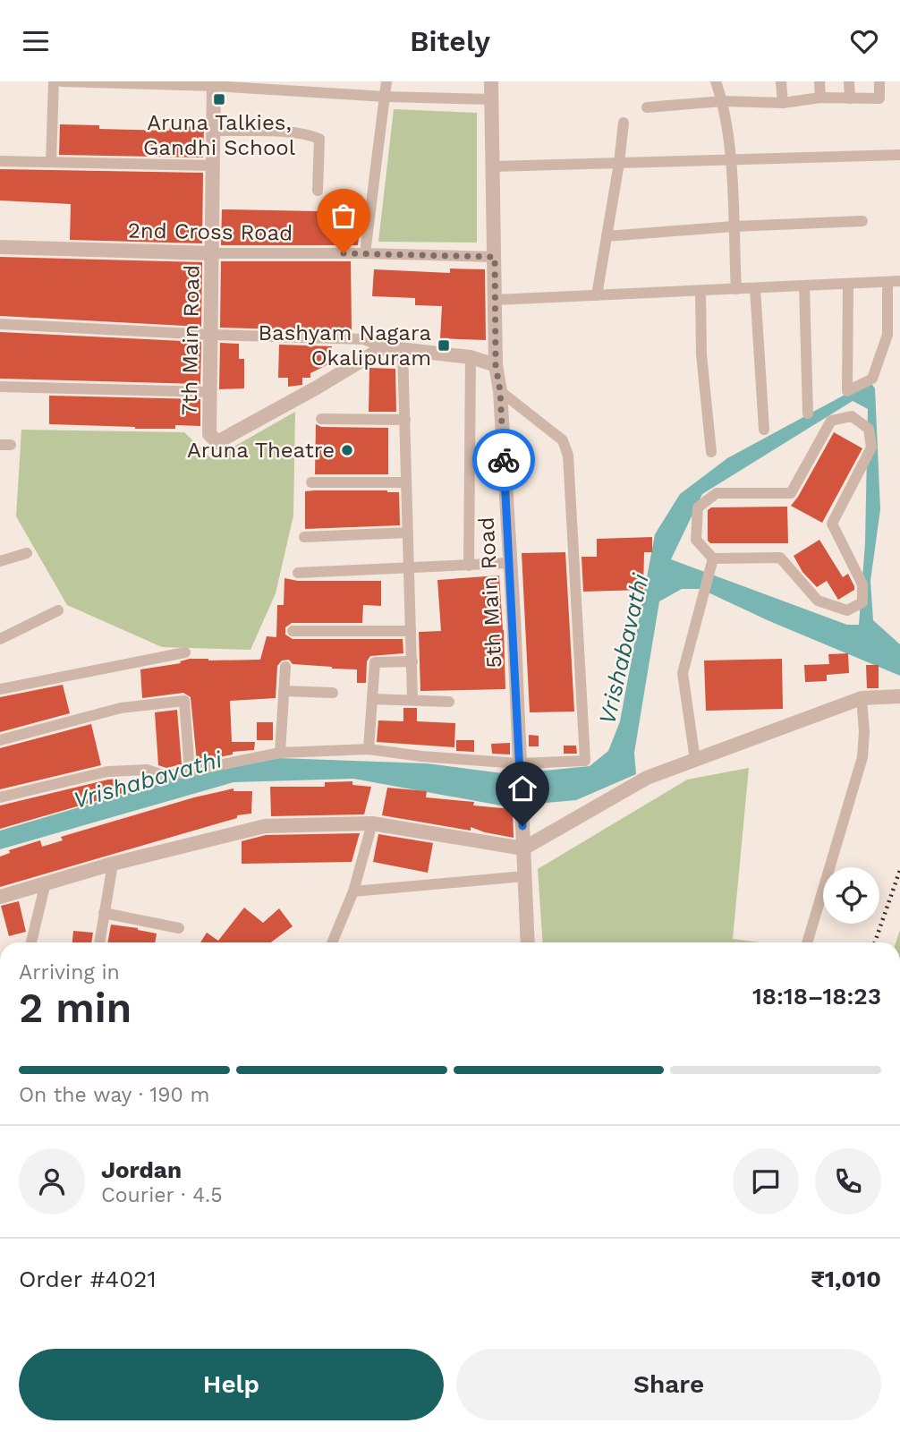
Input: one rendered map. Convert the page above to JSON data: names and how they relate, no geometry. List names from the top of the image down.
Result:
{
  "streets": {
    "street": ["2nd Cross Road", "7th Main Road", "5th Main Road"]
  },
  "crossings": [
    ["2nd Cross Road", "7th Main Road"],
    ["2nd Cross Road", "5th Main Road"]
  ],
  "water": ["Vrishabavathi"],
  "places": {
    "transit": ["Aruna Talkies, Gandhi School", "Bashyam Nagara Okalipuram"],
    "other": ["Aruna Theatre"]
  },
  "page": {
    "header": "Bitely",
    "heading": ["2 min", "Arriving in", "18:18–18:23"],
    "panel": [
      "Jordan",
      "Courier · 4.5",
      "Order #4021",
      "₹1,010"
    ],
    "bar": "On the way · 190 m",
    "buttons": ["Help", "Share"]
  }
}
